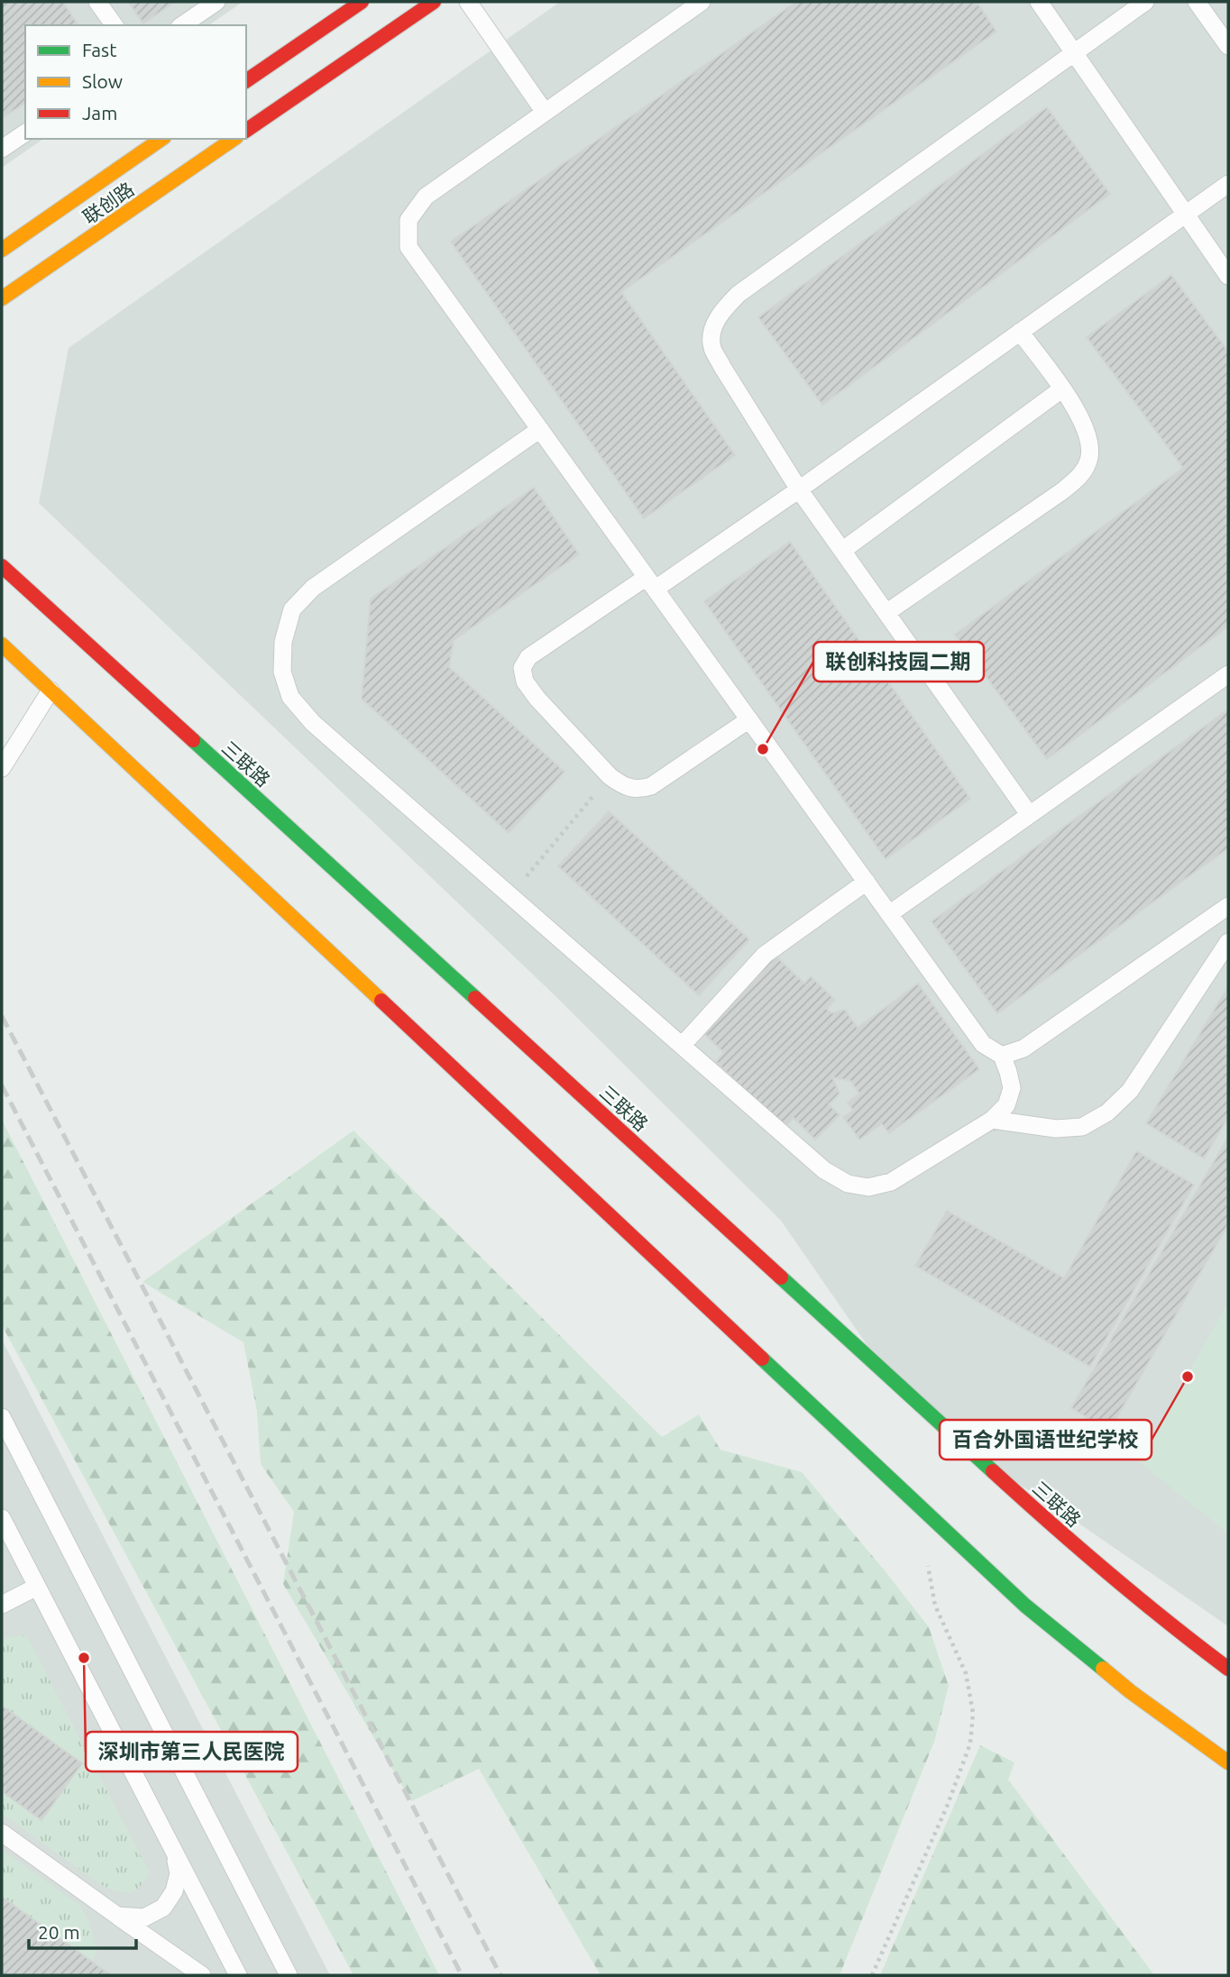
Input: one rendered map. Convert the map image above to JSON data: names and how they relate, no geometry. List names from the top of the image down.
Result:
{
  "streets": {
    "street": ["联创路", "三联路"]
  },
  "places": ["联创科技园二期", "百合外国语世纪学校", "深圳市第三人民医院"],
  "legend": ["Fast", "Slow", "Jam"],
  "scale_bar": "20 m"
}
